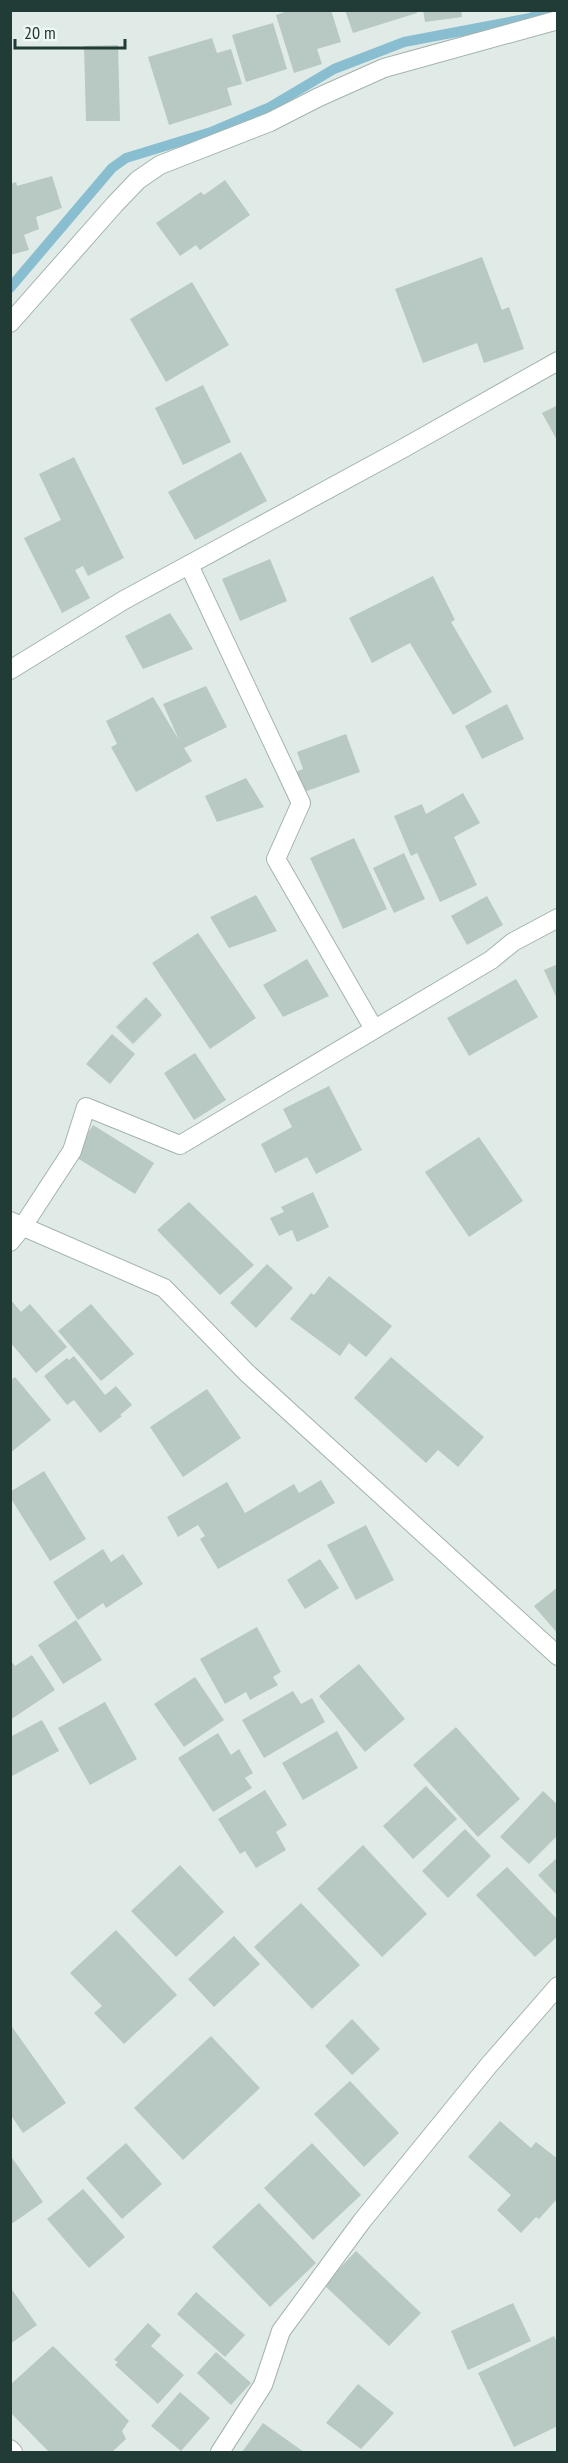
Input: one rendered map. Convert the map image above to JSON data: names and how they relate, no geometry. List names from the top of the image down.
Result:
{
  "scale_bar": "20 m"
}
